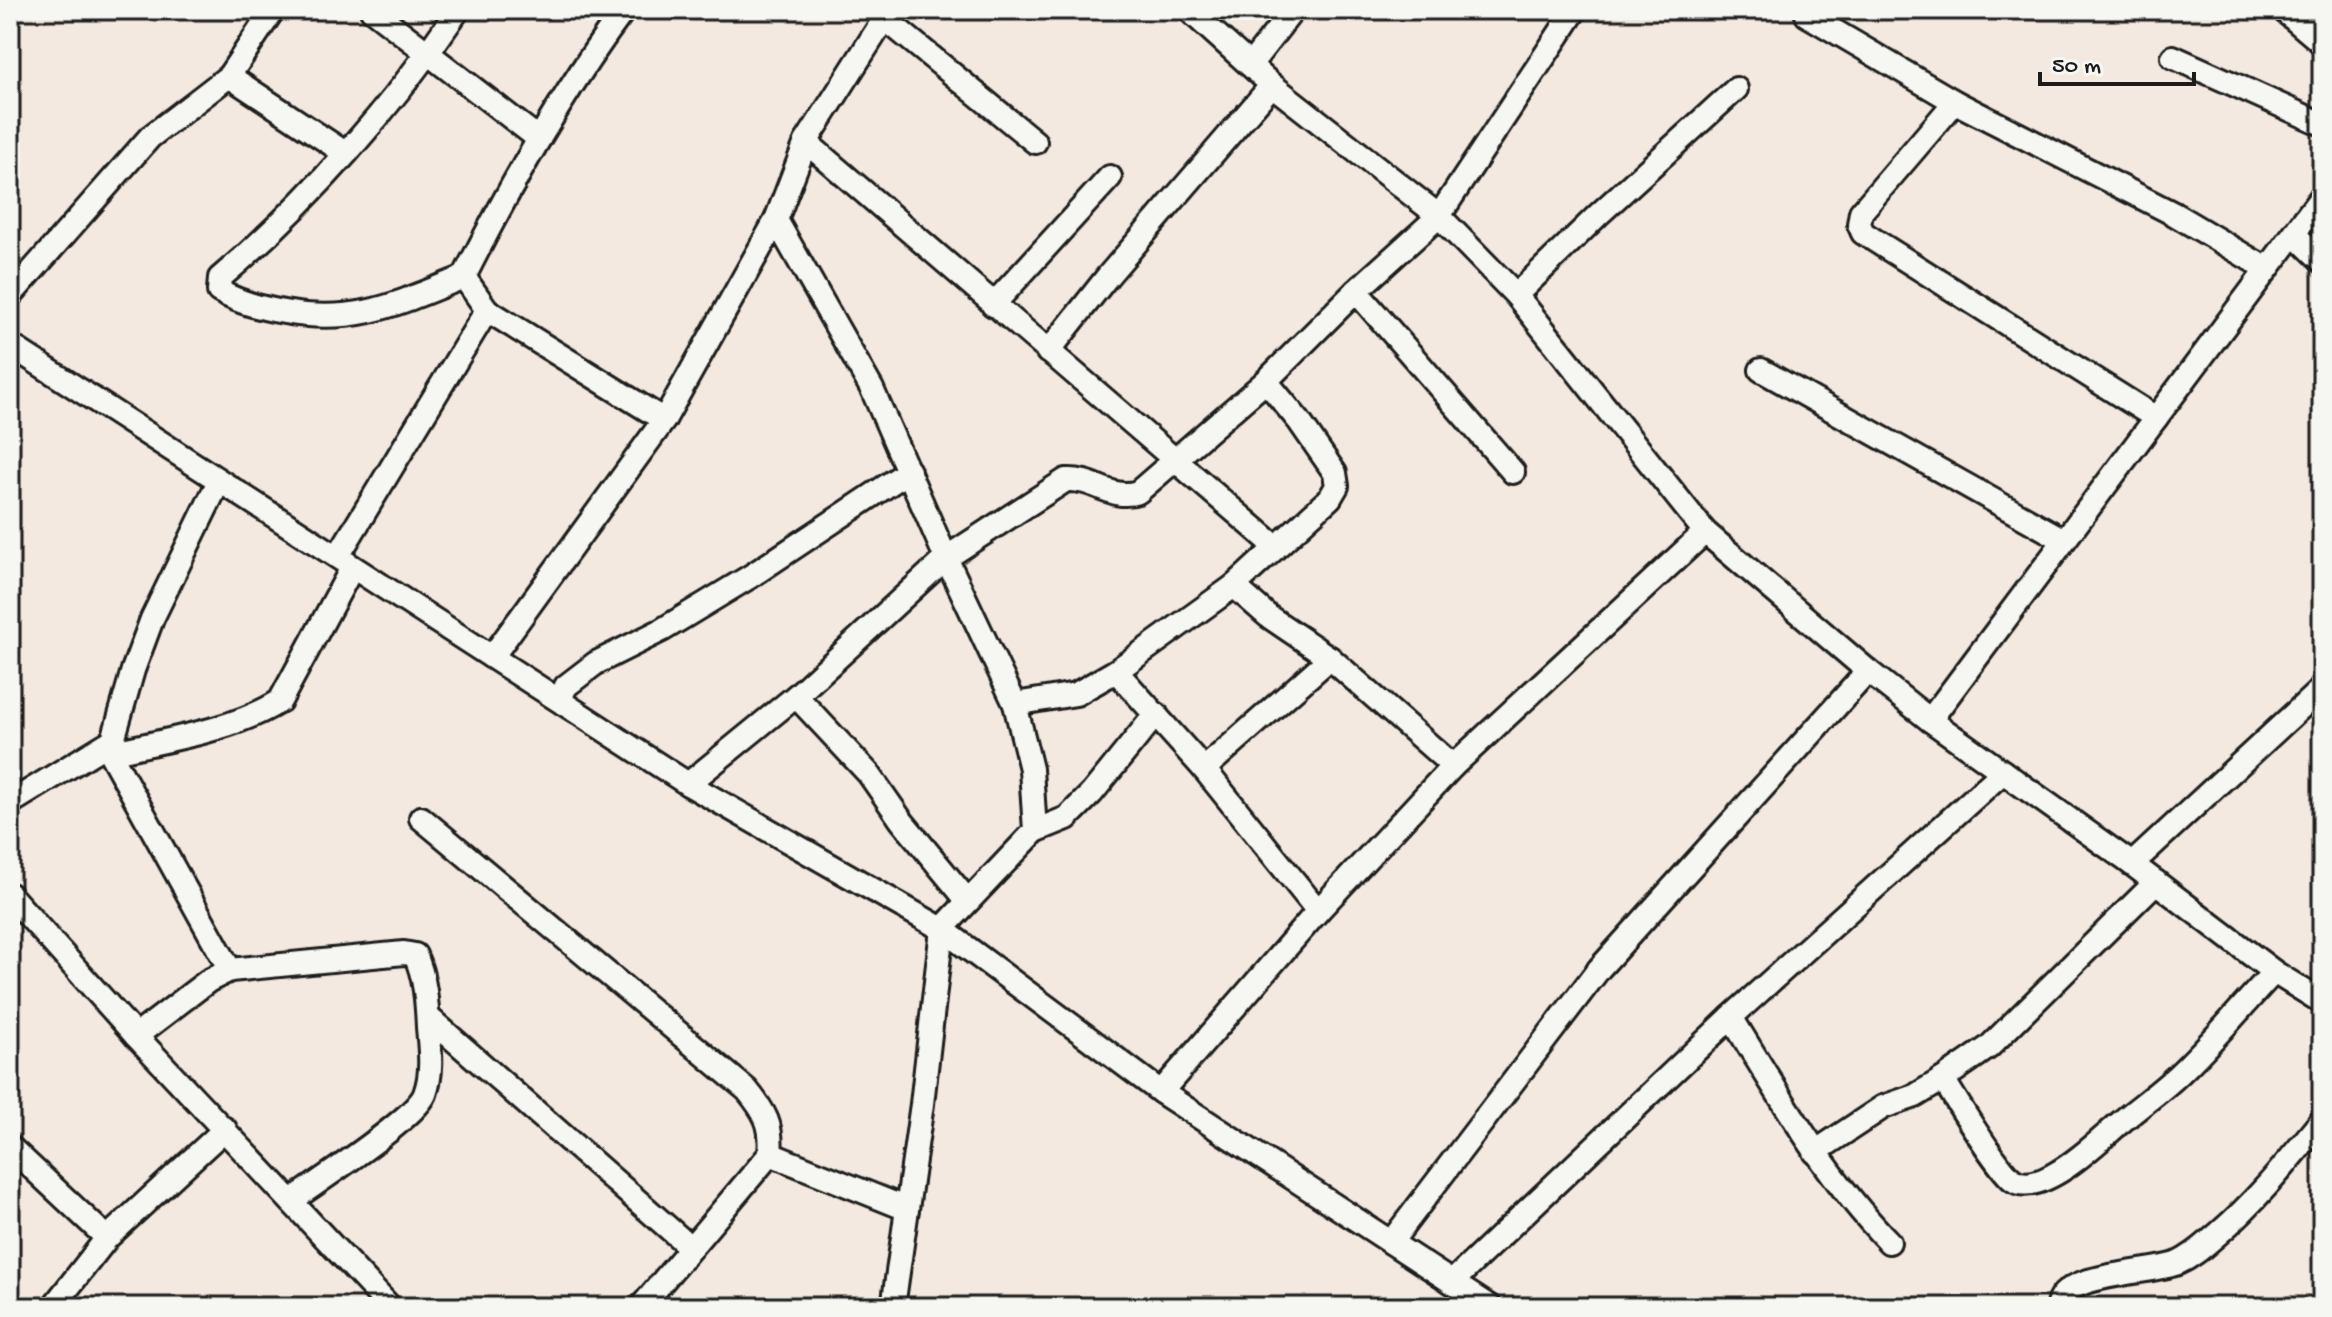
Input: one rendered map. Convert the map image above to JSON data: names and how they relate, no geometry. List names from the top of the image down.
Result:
{
  "scale_bar": "50 m"
}
